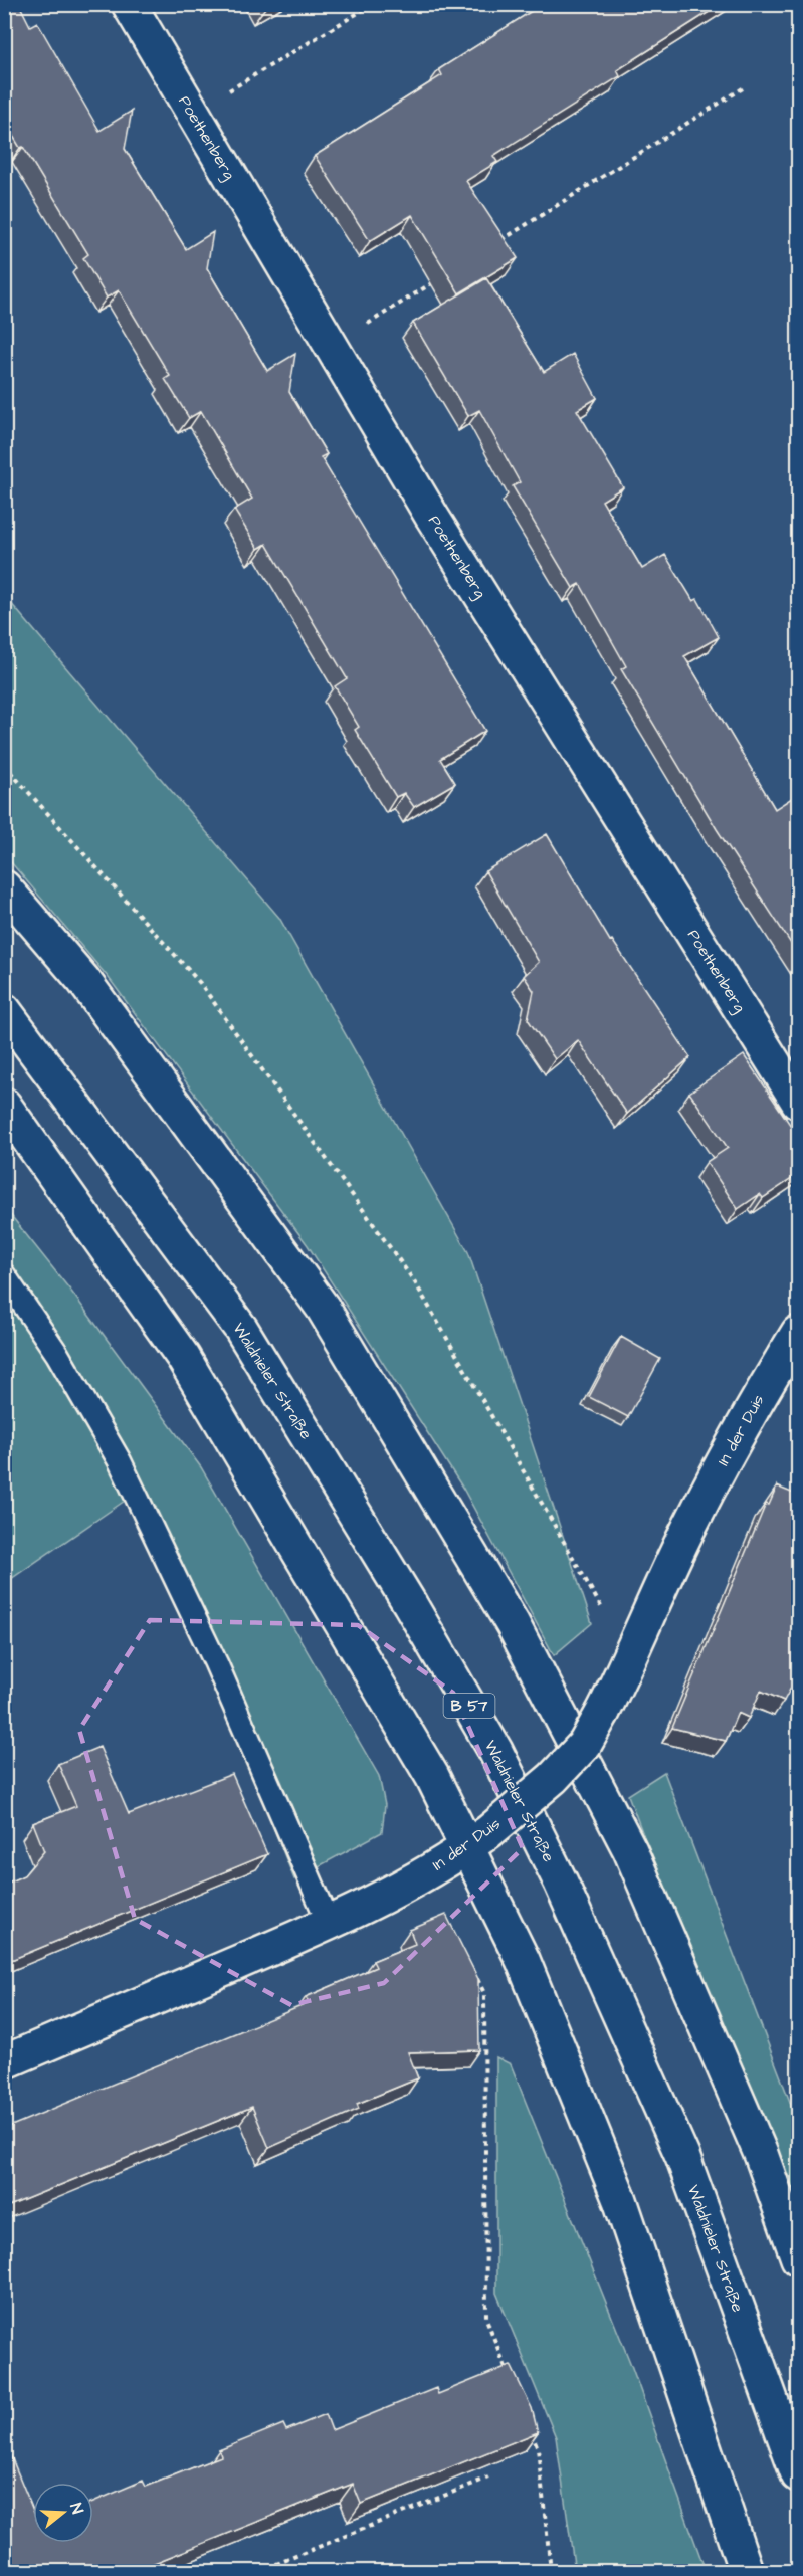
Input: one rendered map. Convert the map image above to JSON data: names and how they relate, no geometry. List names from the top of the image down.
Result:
{
  "streets": {
    "main road": [
      "Poethenberg",
      "Waldnieler Straße",
      "In der Duis",
      "B 57"
    ]
  },
  "north": "right"
}
